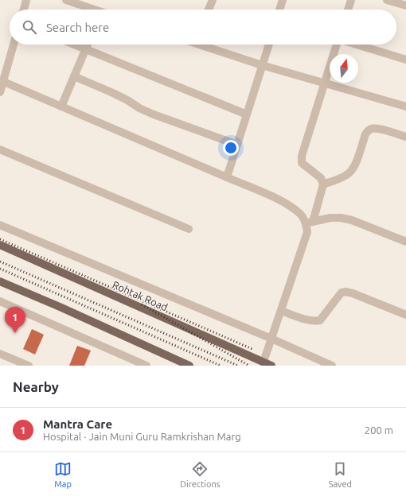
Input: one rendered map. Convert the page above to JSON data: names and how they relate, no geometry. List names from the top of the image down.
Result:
{
  "streets": {
    "main road": ["Rohtak Road"]
  },
  "north": "top",
  "page": {
    "search": "Search here",
    "pins": "1",
    "heading": "Nearby",
    "list": [
      {
        "mark": "1",
        "name": "Mantra Care",
        "note": "Hospital · Jain Muni Guru Ramkrishan Marg",
        "value": "200 m"
      }
    ],
    "nav": ["Map", "Directions", "Saved"]
  }
}
